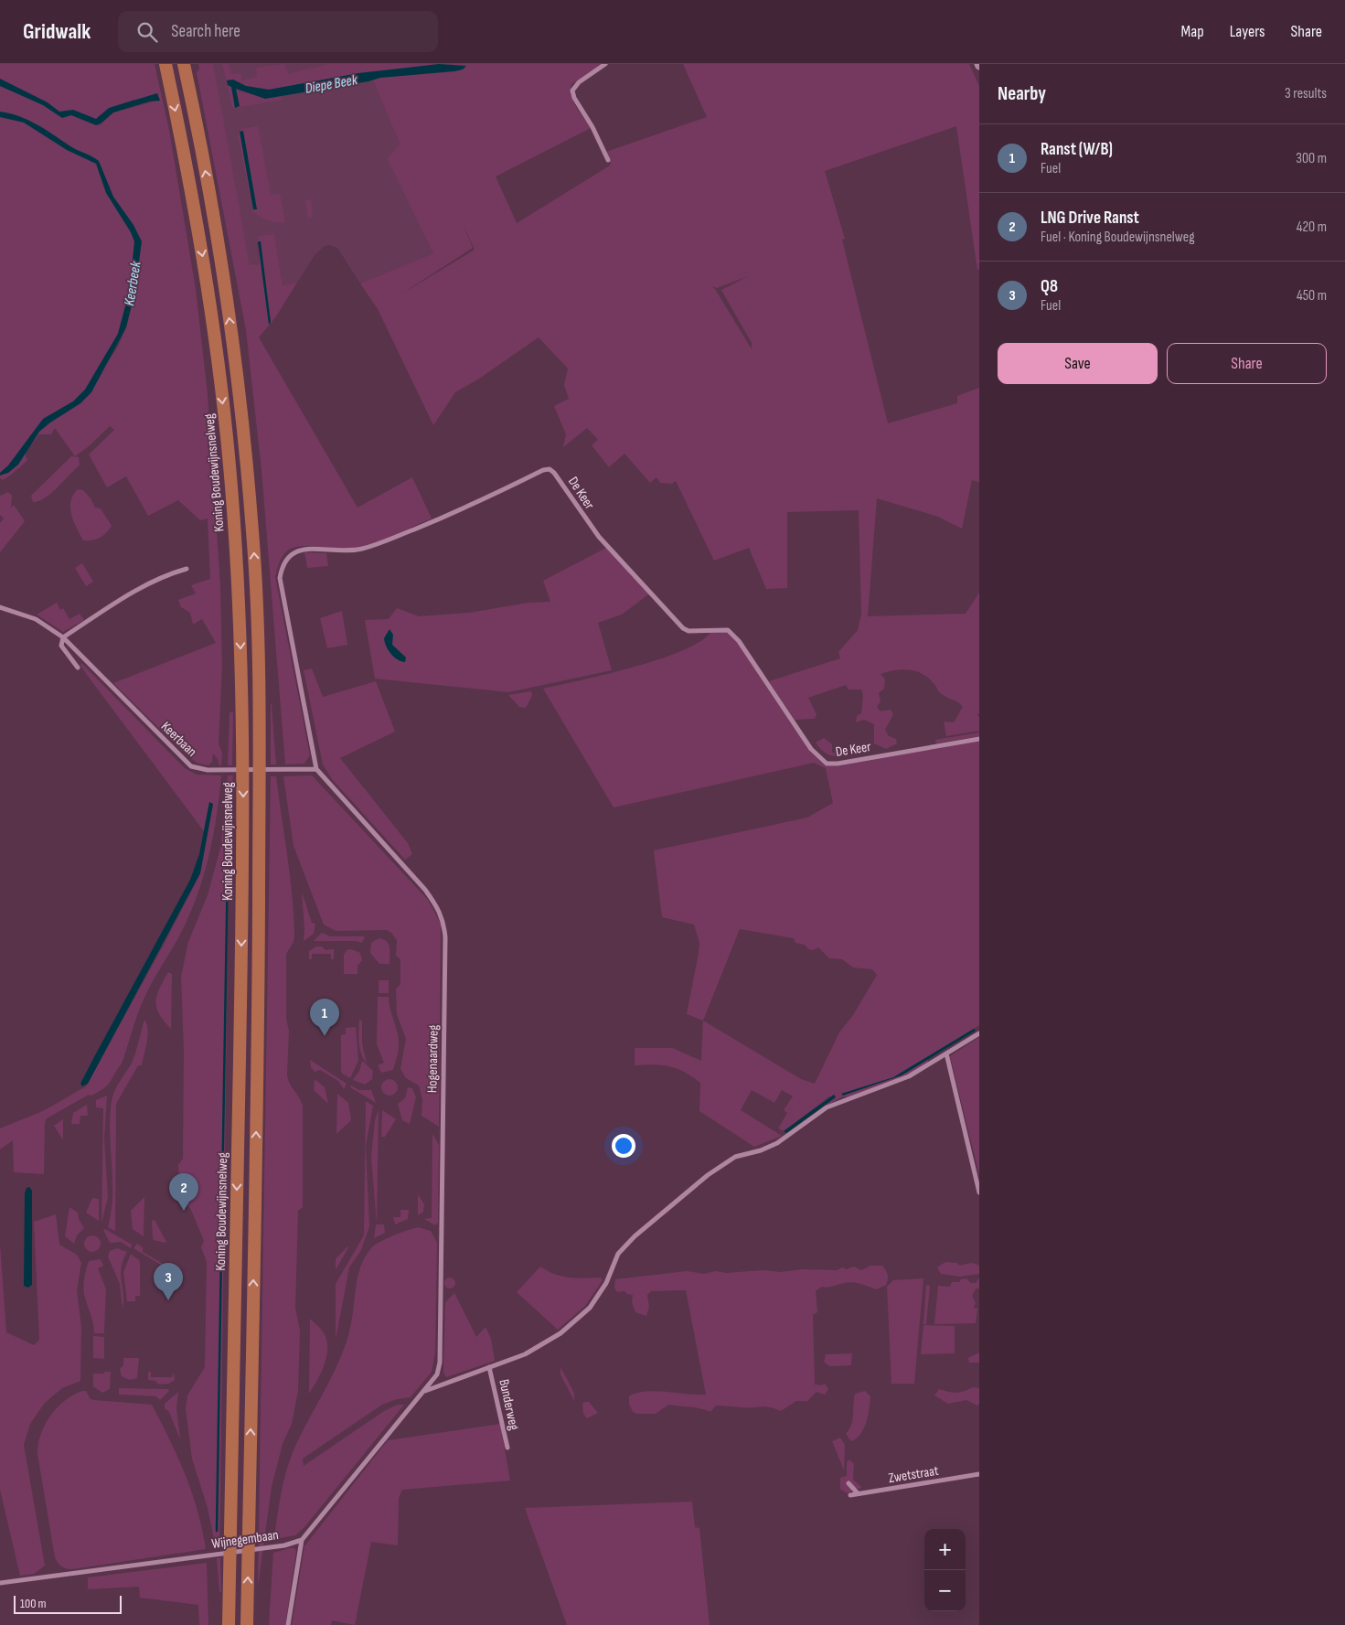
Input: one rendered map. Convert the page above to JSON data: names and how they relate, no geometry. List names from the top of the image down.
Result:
{
  "streets": {
    "highway": ["Koning Boudewijnsnelweg"],
    "street": [
      "De Keer",
      "Keerbaan",
      "Hogenaardweg",
      "Bunderweg",
      "Zwetstraat",
      "Wijnegembaan"
    ]
  },
  "crossings": [
    ["De Keer", "Keerbaan"],
    ["De Keer", "Hogenaardweg"],
    ["Keerbaan", "Hogenaardweg"]
  ],
  "water": ["Diepe Beek", "Keerbeek"],
  "scale_bar": "100 m",
  "page": {
    "header": "Gridwalk",
    "search": "Search here",
    "nav": ["Map", "Layers", "Share"],
    "heading": ["Nearby", "3 results"],
    "list": [
      {
        "mark": "1",
        "name": "Ranst (W/B)",
        "note": "Fuel",
        "value": "300 m"
      },
      {
        "mark": "2",
        "name": "LNG Drive Ranst",
        "note": "Fuel · Koning Boudewijnsnelweg",
        "value": "420 m"
      },
      {
        "mark": "3",
        "name": "Q8",
        "note": "Fuel",
        "value": "450 m"
      }
    ],
    "buttons": ["Save", "Share"],
    "pins": ["1", "2", "3"],
    "map_buttons": ["+", "−"],
    "scale": "100 m"
  }
}
